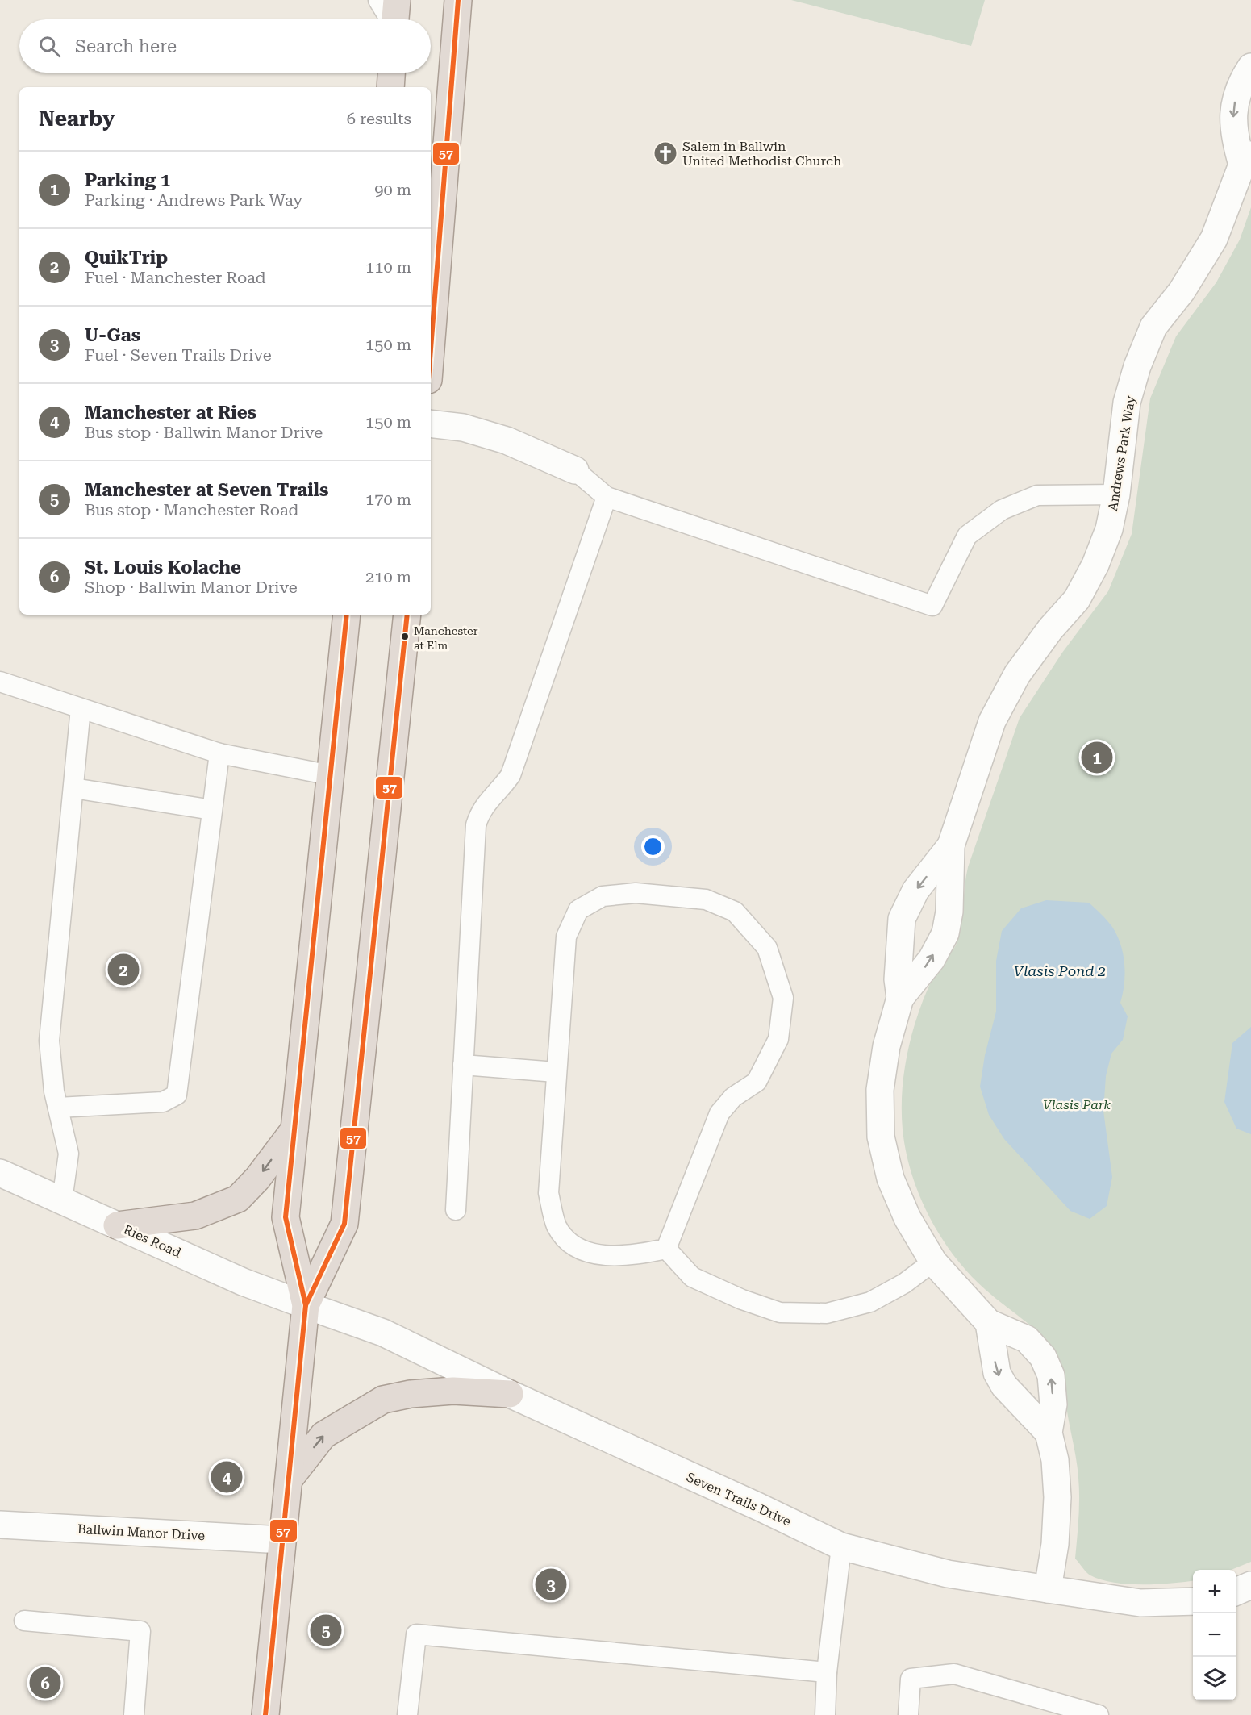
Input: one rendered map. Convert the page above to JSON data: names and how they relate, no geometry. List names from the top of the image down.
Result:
{
  "streets": {
    "street": [
      "Andrews Park Way",
      "Ries Road",
      "Seven Trails Drive",
      "Ballwin Manor Drive"
    ]
  },
  "crossings": [
    ["Andrews Park Way", "Seven Trails Drive"],
    ["Ries Road", "Seven Trails Drive"]
  ],
  "water": ["Vlasis Pond 2"],
  "parks": ["Vlasis Park"],
  "places": {
    "church": ["Salem in Ballwin United Methodist Church"],
    "other": ["Manchester at Elm"]
  },
  "lines": ["transit line 57"],
  "page": {
    "search": "Search here",
    "heading": ["Nearby", "6 results"],
    "list": [
      {
        "mark": "1",
        "name": "Parking 1",
        "note": "Parking · Andrews Park Way",
        "value": "90 m"
      },
      {
        "mark": "2",
        "name": "QuikTrip",
        "note": "Fuel · Manchester Road",
        "value": "110 m"
      },
      {
        "mark": "3",
        "name": "U-Gas",
        "note": "Fuel · Seven Trails Drive",
        "value": "150 m"
      },
      {
        "mark": "4",
        "name": "Manchester at Ries",
        "note": "Bus stop · Ballwin Manor Drive",
        "value": "150 m"
      },
      {
        "mark": "5",
        "name": "Manchester at Seven Trails",
        "note": "Bus stop · Manchester Road",
        "value": "170 m"
      },
      {
        "mark": "6",
        "name": "St. Louis Kolache",
        "note": "Shop · Ballwin Manor Drive",
        "value": "210 m"
      }
    ],
    "pins": [
      "1",
      "2",
      "4",
      "3",
      "5",
      "6"
    ],
    "map_buttons": ["+", "−"]
  }
}
